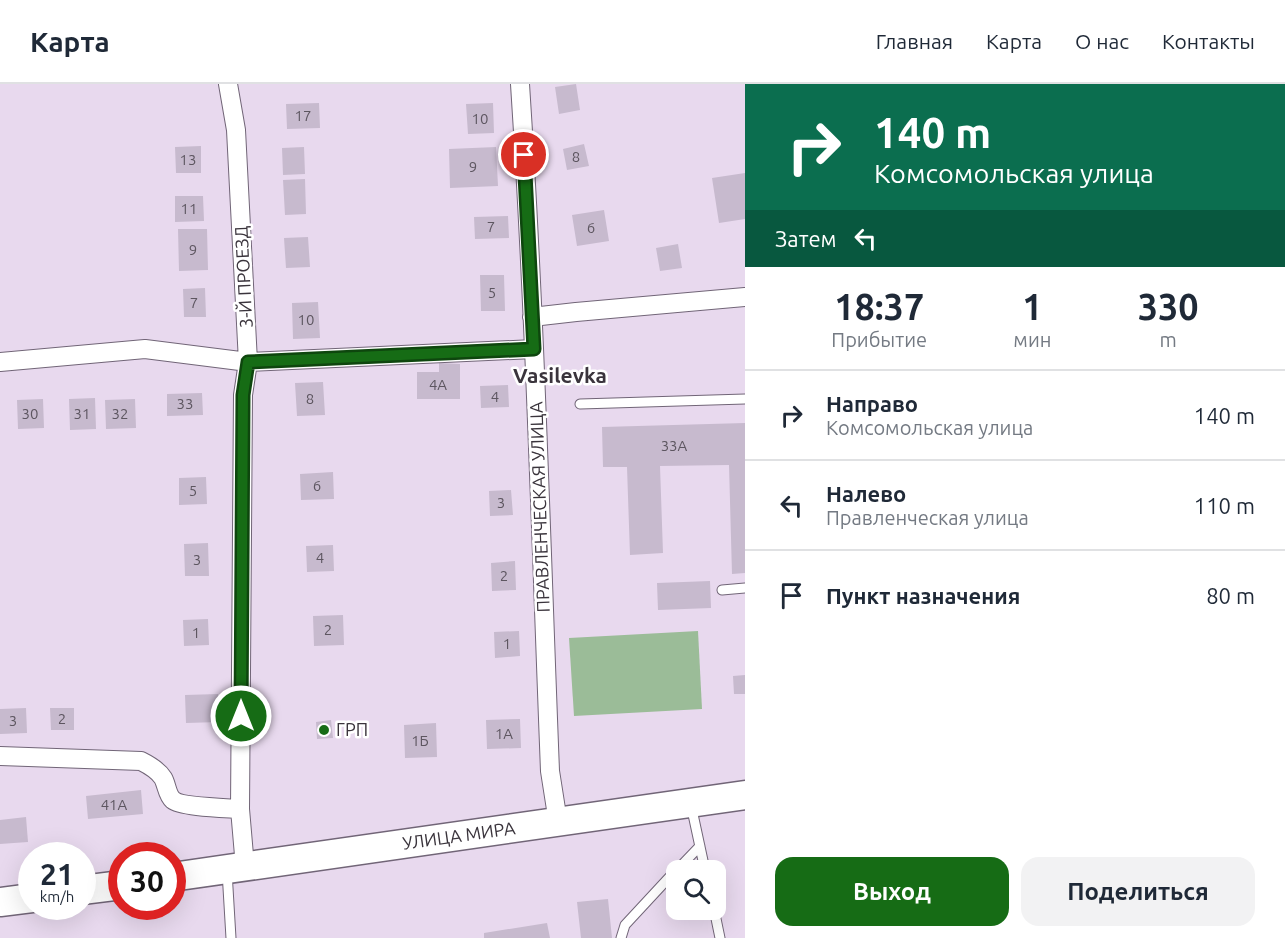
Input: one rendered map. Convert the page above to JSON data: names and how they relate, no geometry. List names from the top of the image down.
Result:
{
  "streets": {
    "main road": ["УЛИЦА МИРА"],
    "street": ["3-Й ПРОЕЗД", "ПРАВЛЕНЧЕСКАЯ УЛИЦА"]
  },
  "crossings": [
    ["3-Й ПРОЕЗД", "УЛИЦА МИРА"],
    ["ПРАВЛЕНЧЕСКАЯ УЛИЦА", "УЛИЦА МИРА"]
  ],
  "districts": ["Vasilevka"],
  "places": ["ГРП"],
  "house_numbers": [
    "17",
    "10",
    "8",
    "13",
    "9",
    "11",
    "7",
    "6",
    "9",
    "5",
    "7",
    "10",
    "4А",
    "4",
    "8",
    "33",
    "30",
    "31",
    "32",
    "33А",
    "6",
    "5",
    "3",
    "4",
    "3",
    "2",
    "2",
    "1",
    "1",
    "2",
    "3",
    "1А",
    "1Б",
    "41А"
  ],
  "page": {
    "header": "Карта",
    "nav": [
      "Главная",
      "Карта",
      "О нас",
      "Контакты"
    ],
    "turn": ["140 m", "Комсомольская улица"],
    "then": "Затем",
    "eta": [
      "18:37",
      "Прибытие",
      "1",
      "мин",
      "330",
      "m"
    ],
    "list": [
      {
        "name": "Направо",
        "note": "Комсомольская улица",
        "value": "140 m"
      },
      {
        "name": "Налево",
        "note": "Правленческая улица",
        "value": "110 m"
      },
      {
        "name": "Пункт назначения",
        "value": "80 m"
      }
    ],
    "speed": "21 km/h",
    "limit": "30",
    "buttons": ["Выход", "Поделиться"]
  }
}
